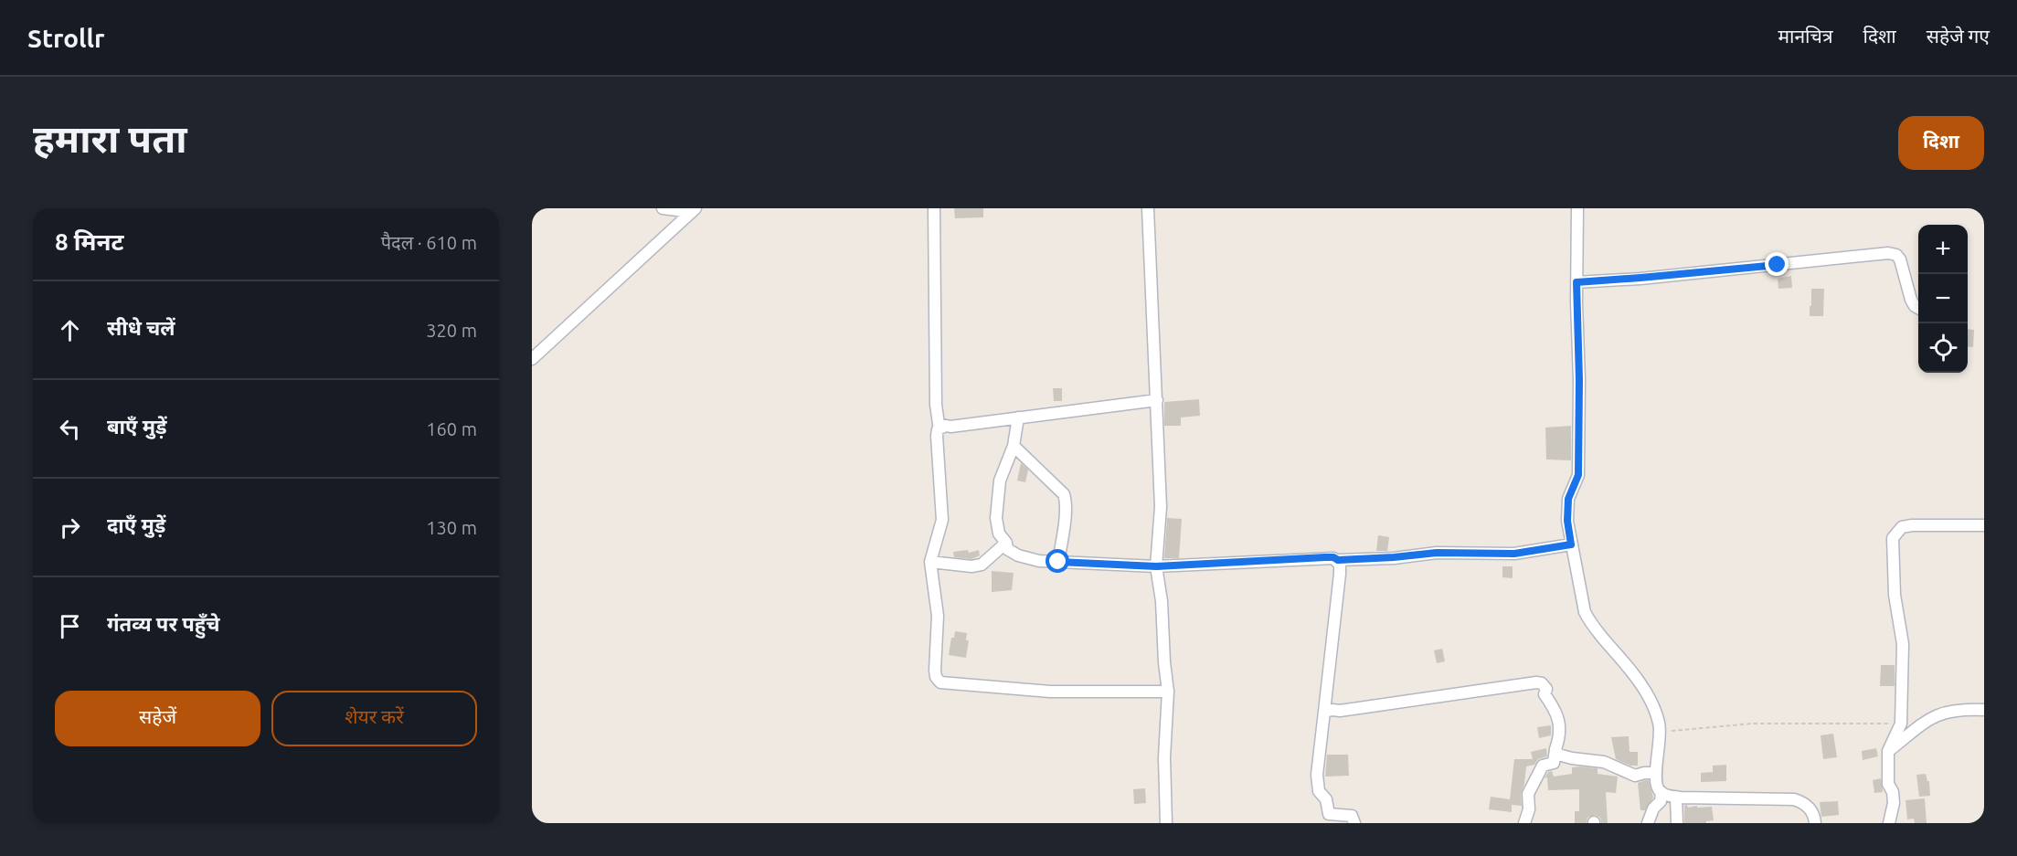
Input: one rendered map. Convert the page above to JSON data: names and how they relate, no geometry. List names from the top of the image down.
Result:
{
  "page": {
    "header": "Strollr",
    "nav": ["मानचित्र", "दिशा", "सहेजे गए"],
    "buttons": [
      "दिशा",
      ["सहेजें", "शेयर करें"]
    ],
    "title": "हमारा पता",
    "heading": ["8 मिनट", "पैदल · 610 m"],
    "map_buttons": ["+", "−"],
    "list": [
      ["सीधे चलें", "320 m"],
      ["बाएँ मुड़ें", "160 m"],
      ["दाएँ मुड़ें", "130 m"],
      "गंतव्य पर पहुँचे"
    ]
  }
}
